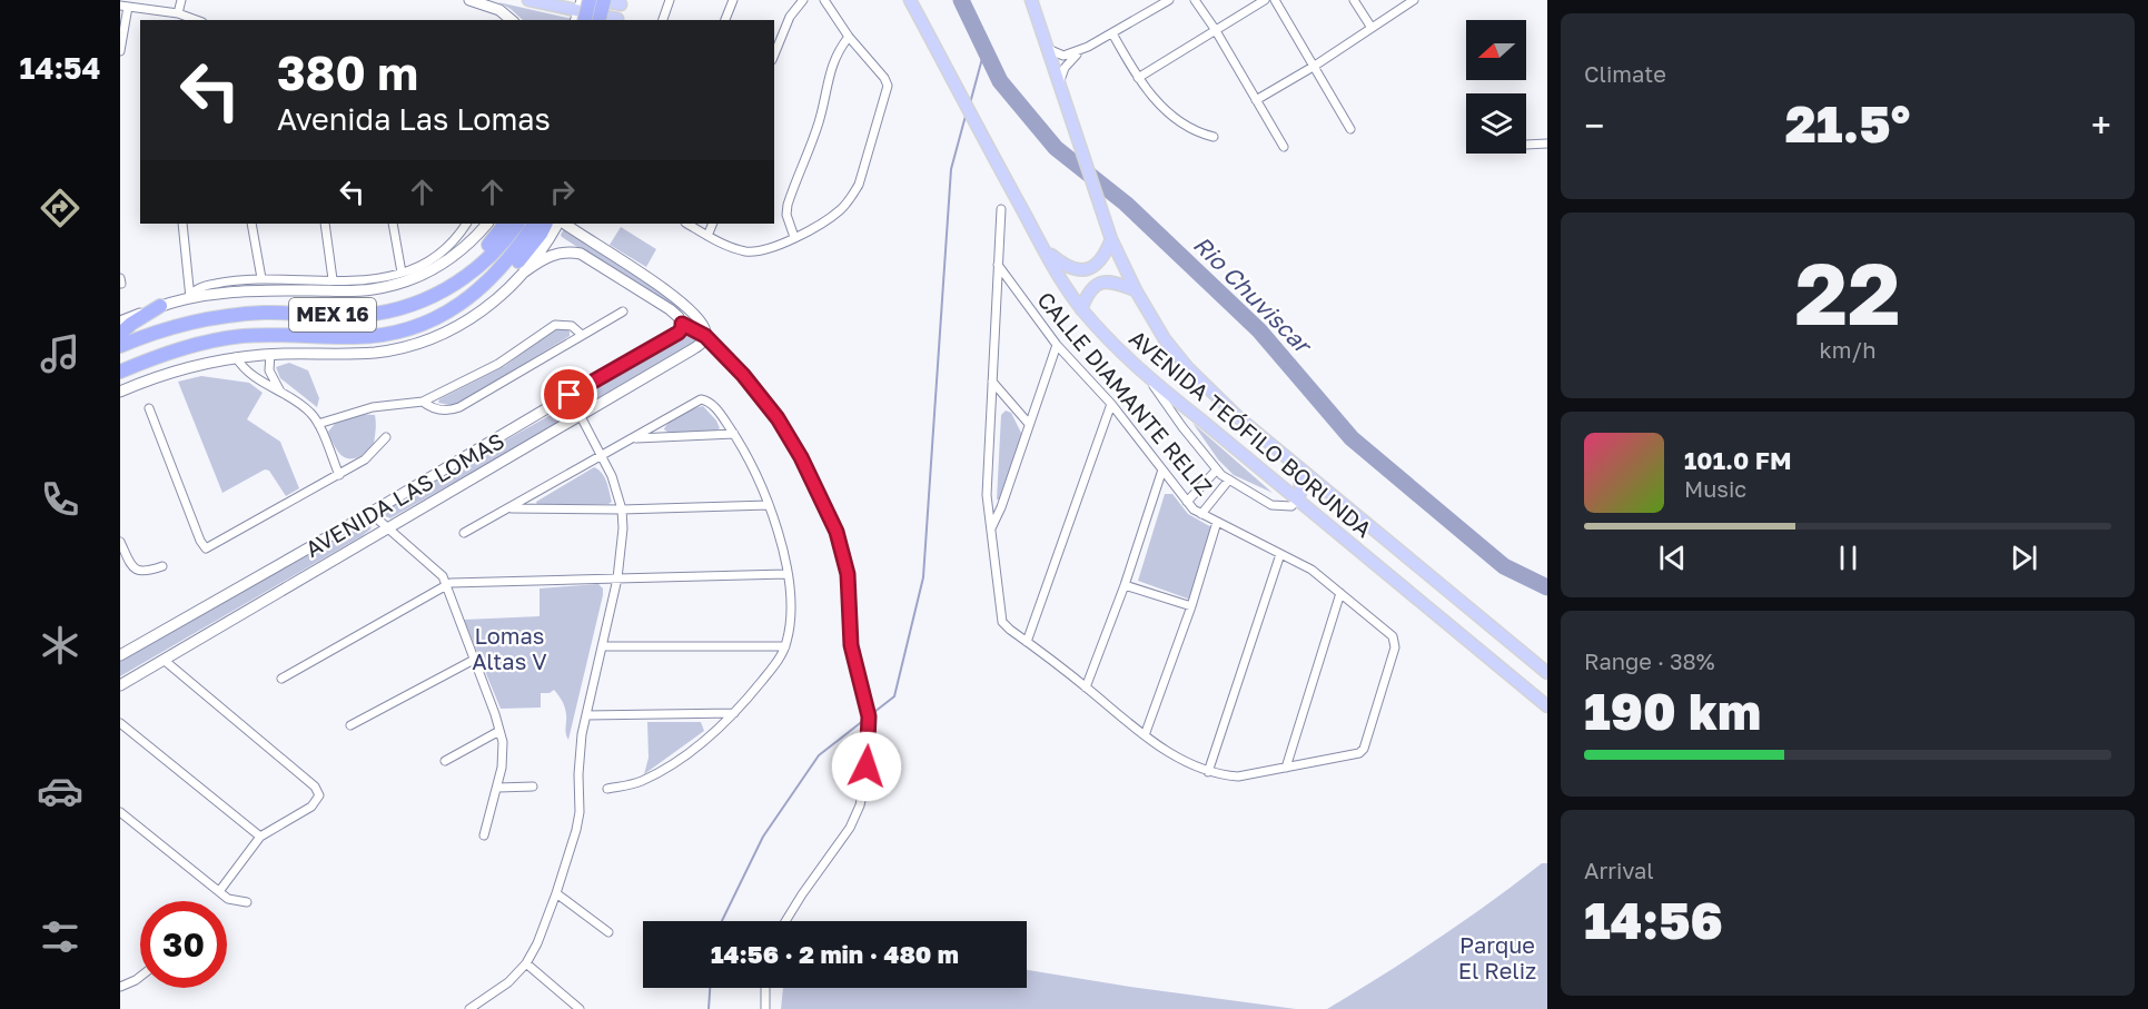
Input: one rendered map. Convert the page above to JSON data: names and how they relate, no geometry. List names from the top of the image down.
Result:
{
  "streets": {
    "highway": ["MEX 16"],
    "main road": ["AVENIDA TEÓFILO BORUNDA", "AVENIDA LAS LOMAS"],
    "street": ["CALLE DIAMANTE RELIZ"]
  },
  "water": ["Rio Chuviscar"],
  "parks": ["Lomas Altas V", "Parque El Reliz"],
  "north": "left",
  "page": {
    "tabs": "14:54",
    "tile": [
      "Climate",
      ["22", "km/h"],
      ["Range · 38%", "190 km"],
      ["Arrival", "14:56"]
    ],
    "turn": ["380 m", "Avenida Las Lomas"],
    "heat": ["−", "21.5°", "+"],
    "song": ["101.0 FM", "Music"],
    "limit": "30",
    "trip": "14:56 · 2 min · 480 m"
  }
}
